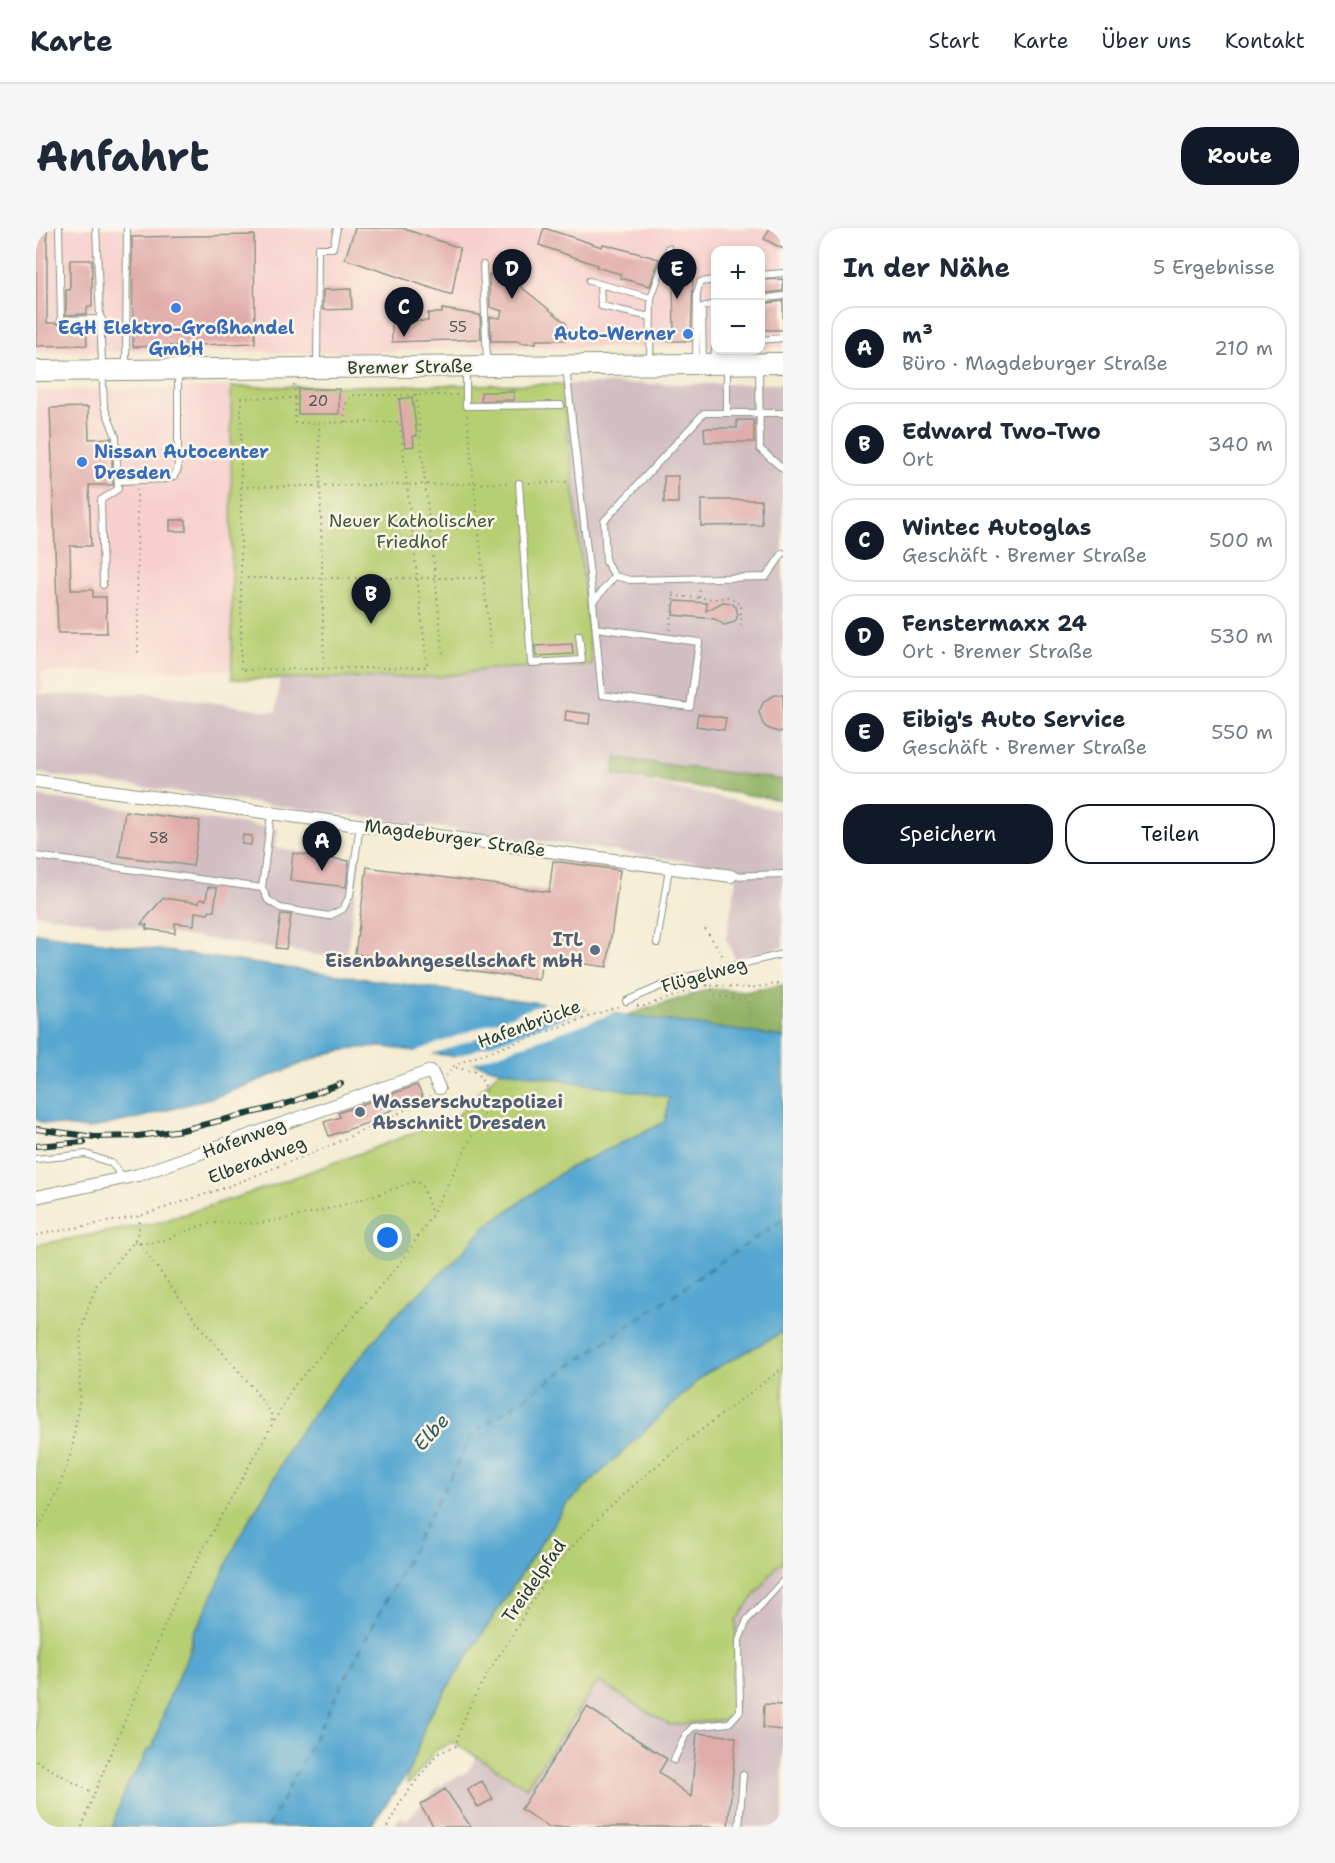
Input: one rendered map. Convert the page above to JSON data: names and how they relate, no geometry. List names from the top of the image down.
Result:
{
  "streets": {
    "main road": ["Bremer Straße"],
    "street": ["Magdeburger Straße", "Hafenweg"],
    "lane": ["Flügelweg"],
    "path": ["Hafenbrücke", "Elberadweg", "Treidelpfad"]
  },
  "crossings": [
    ["Flügelweg", "Hafenbrücke"],
    ["Hafenbrücke", "Elberadweg"],
    ["Hafenweg", "Elberadweg"]
  ],
  "water": ["Elbe"],
  "parks": ["Neuer Katholischer Friedhof"],
  "places": [
    "EGH Elektro-Großhandel GmbH",
    "Auto-Werner",
    "Nissan Autocenter Dresden",
    "ITL Eisenbahngesellschaft mbH",
    "Wasserschutzpolizei Abschnitt Dresden"
  ],
  "house_numbers": ["55", "20", "58"],
  "page": {
    "header": "Karte",
    "nav": [
      "Start",
      "Karte",
      "Über uns",
      "Kontakt"
    ],
    "buttons": [
      "Route",
      ["Speichern", "Teilen"]
    ],
    "title": "Anfahrt",
    "heading": ["In der Nähe", "5 Ergebnisse"],
    "map_buttons": ["+", "−"],
    "pins": [
      "D",
      "E",
      "C",
      "B",
      "A"
    ],
    "list": [
      {
        "mark": "A",
        "name": "m³",
        "note": "Büro · Magdeburger Straße",
        "value": "210 m"
      },
      {
        "mark": "B",
        "name": "Edward Two-Two",
        "note": "Ort",
        "value": "340 m"
      },
      {
        "mark": "C",
        "name": "Wintec Autoglas",
        "note": "Geschäft · Bremer Straße",
        "value": "500 m"
      },
      {
        "mark": "D",
        "name": "Fenstermaxx 24",
        "note": "Ort · Bremer Straße",
        "value": "530 m"
      },
      {
        "mark": "E",
        "name": "Eibig's Auto Service",
        "note": "Geschäft · Bremer Straße",
        "value": "550 m"
      }
    ]
  }
}
